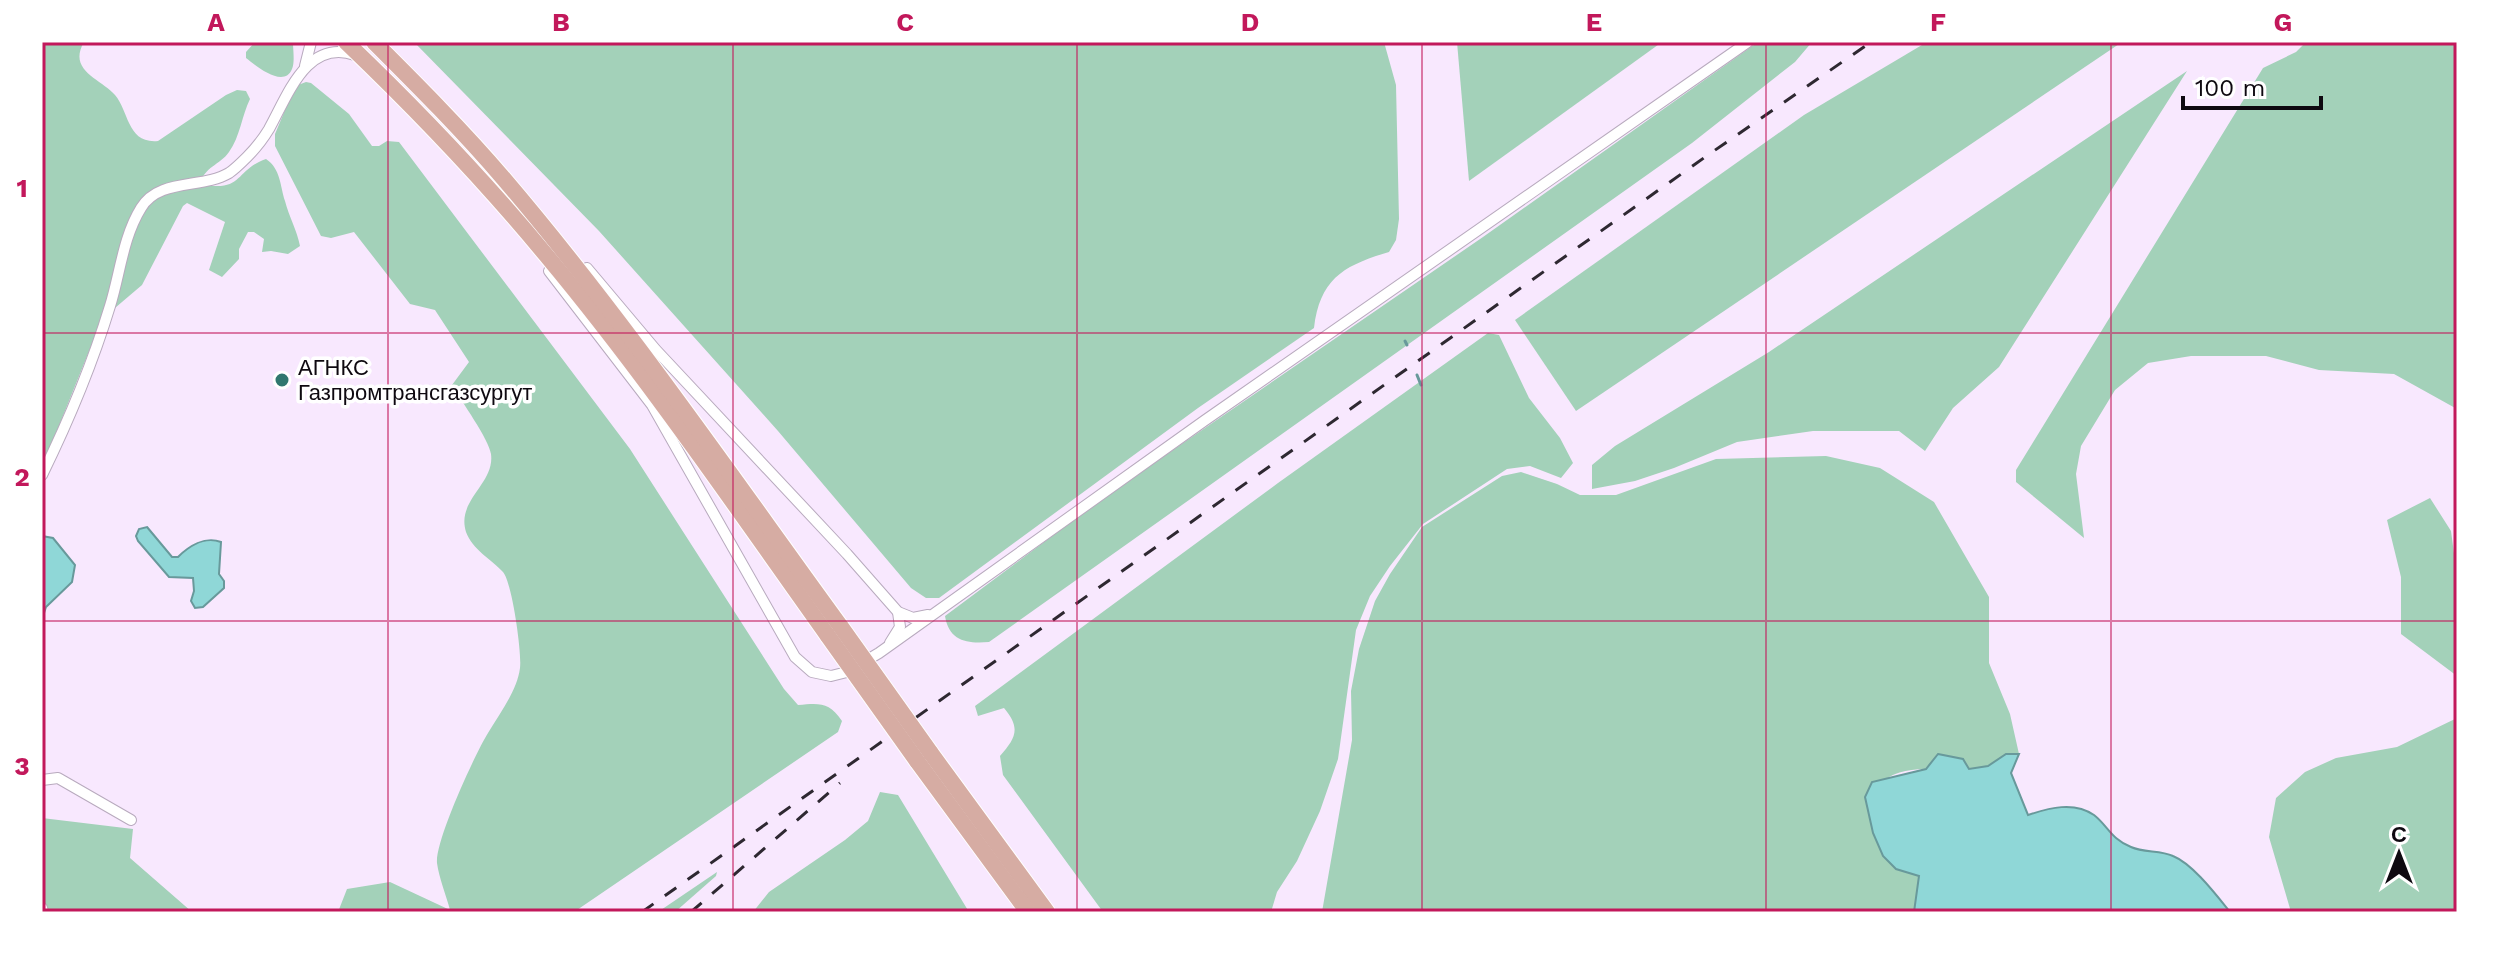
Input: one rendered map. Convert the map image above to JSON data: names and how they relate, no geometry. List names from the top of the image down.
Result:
{
  "places": ["АГНКС Газпромтрансгазсургут"],
  "scale_bar": "100 m",
  "north": "top",
  "grid": {
    "columns": [
      "A",
      "B",
      "C",
      "D",
      "E",
      "F",
      "G"
    ],
    "rows": ["1", "2", "3"]
  }
}
